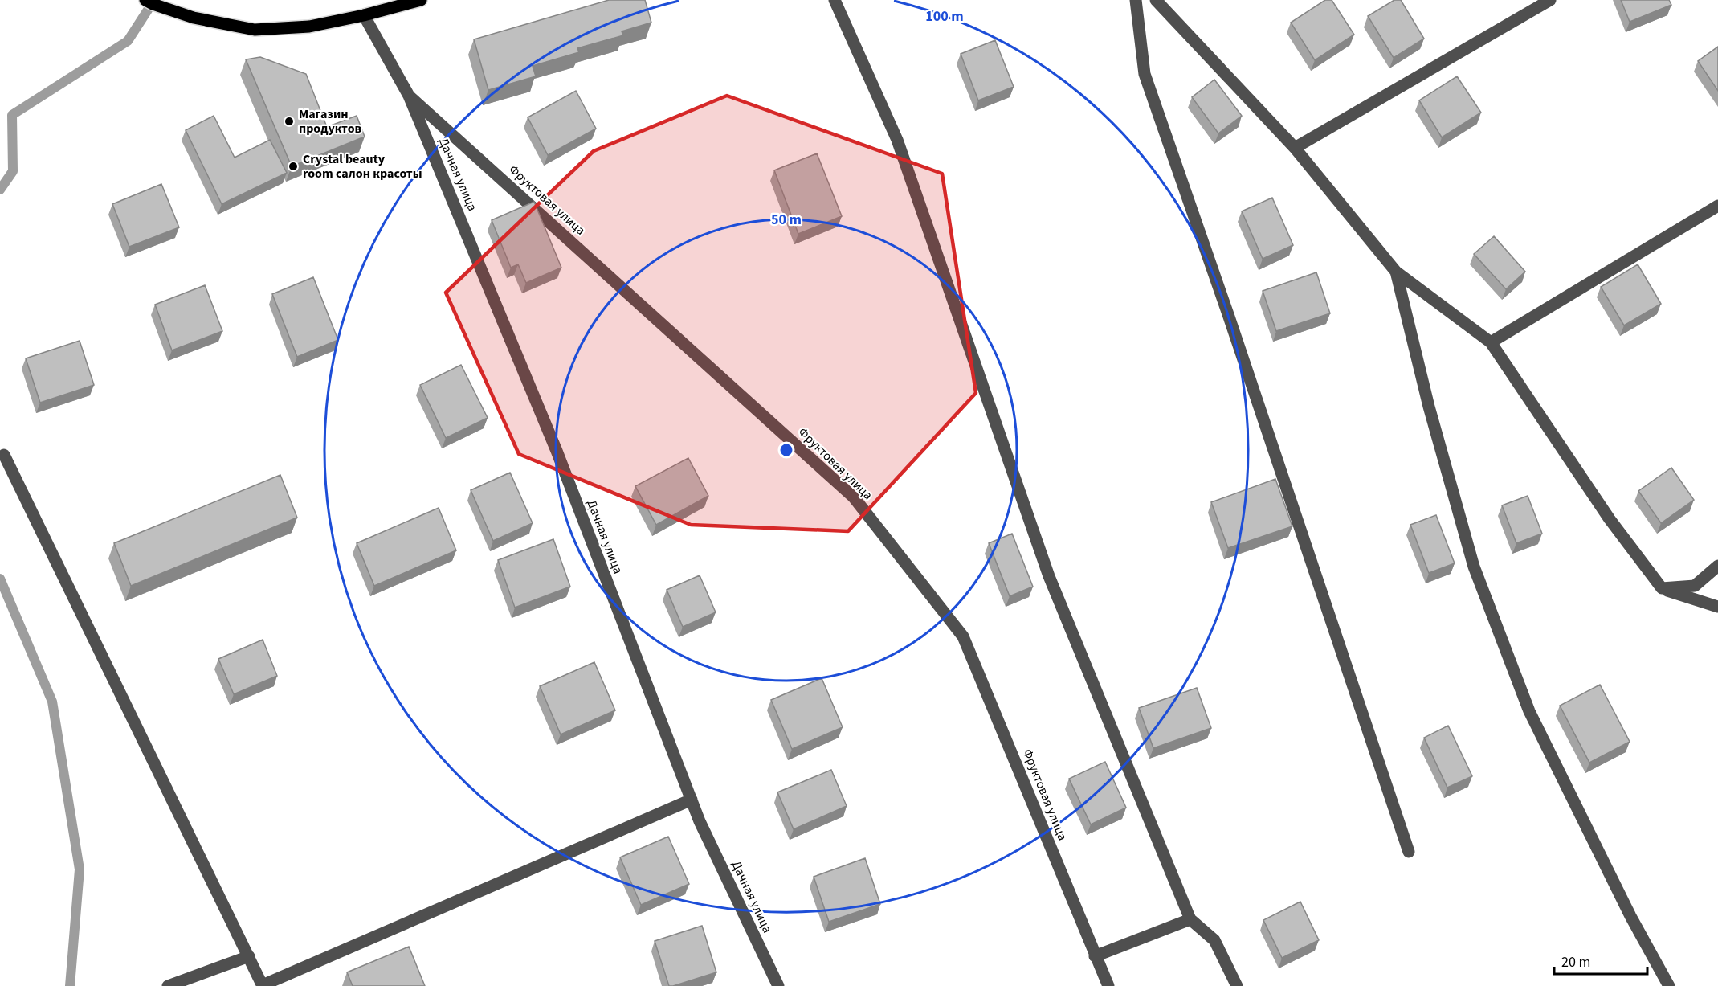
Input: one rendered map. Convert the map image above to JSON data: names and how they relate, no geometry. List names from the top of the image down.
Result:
{
  "streets": {
    "street": ["Дачная улица", "Фруктовая улица"]
  },
  "crossings": [
    ["Дачная улица", "Фруктовая улица"]
  ],
  "places": ["Магазин продуктов", "Crystal beauty room салон красоты"],
  "scale_bar": "20 m",
  "rings": ["100 m", "50 m"]
}
